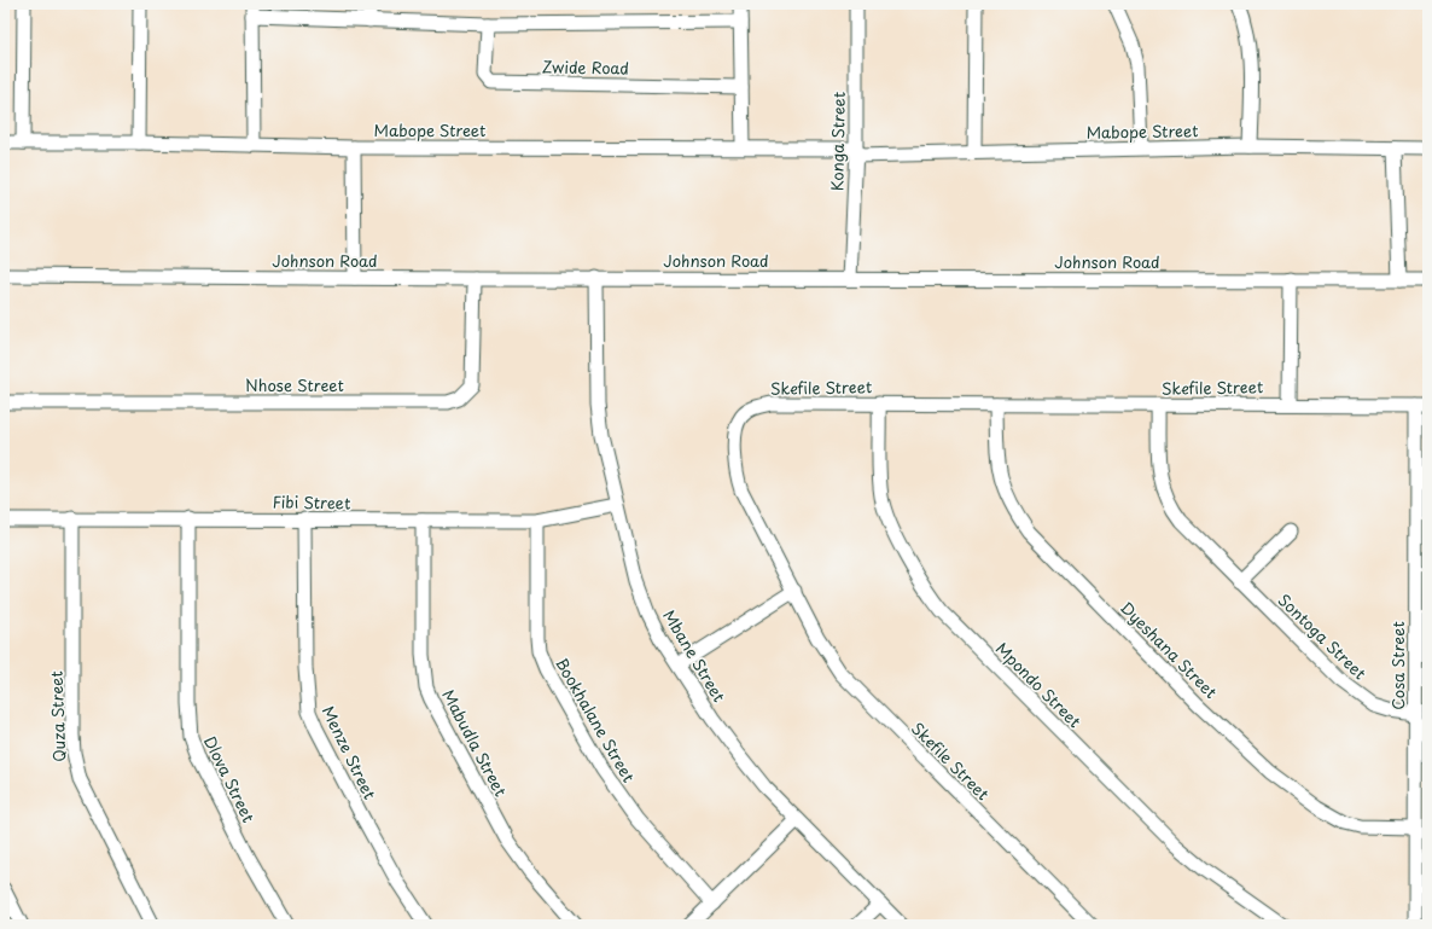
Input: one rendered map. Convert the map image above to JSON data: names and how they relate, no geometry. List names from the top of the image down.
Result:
{
  "streets": {
    "street": [
      "Zwide Road",
      "Mabope Street",
      "Konga Street",
      "Johnson Road",
      "Nhose Street",
      "Skefile Street",
      "Fibi Street",
      "Sontoga Street",
      "Dyeshana Street",
      "Mbane Street",
      "Cosa Street",
      "Mpondo Street",
      "Quza Street",
      "Bookhalane Street",
      "Mabudla Street",
      "Menze Street",
      "Dlova Street"
    ]
  },
  "crossings": [
    ["Mabope Street", "Konga Street"],
    ["Konga Street", "Johnson Road"],
    ["Johnson Road", "Nhose Street"],
    ["Johnson Road", "Mbane Street"],
    ["Skefile Street", "Sontoga Street"],
    ["Skefile Street", "Dyeshana Street"],
    ["Skefile Street", "Cosa Street"],
    ["Skefile Street", "Mpondo Street"],
    ["Fibi Street", "Mbane Street"],
    ["Fibi Street", "Quza Street"],
    ["Fibi Street", "Bookhalane Street"],
    ["Fibi Street", "Mabudla Street"],
    ["Fibi Street", "Menze Street"],
    ["Fibi Street", "Dlova Street"],
    ["Sontoga Street", "Cosa Street"],
    ["Dyeshana Street", "Cosa Street"]
  ]
}
